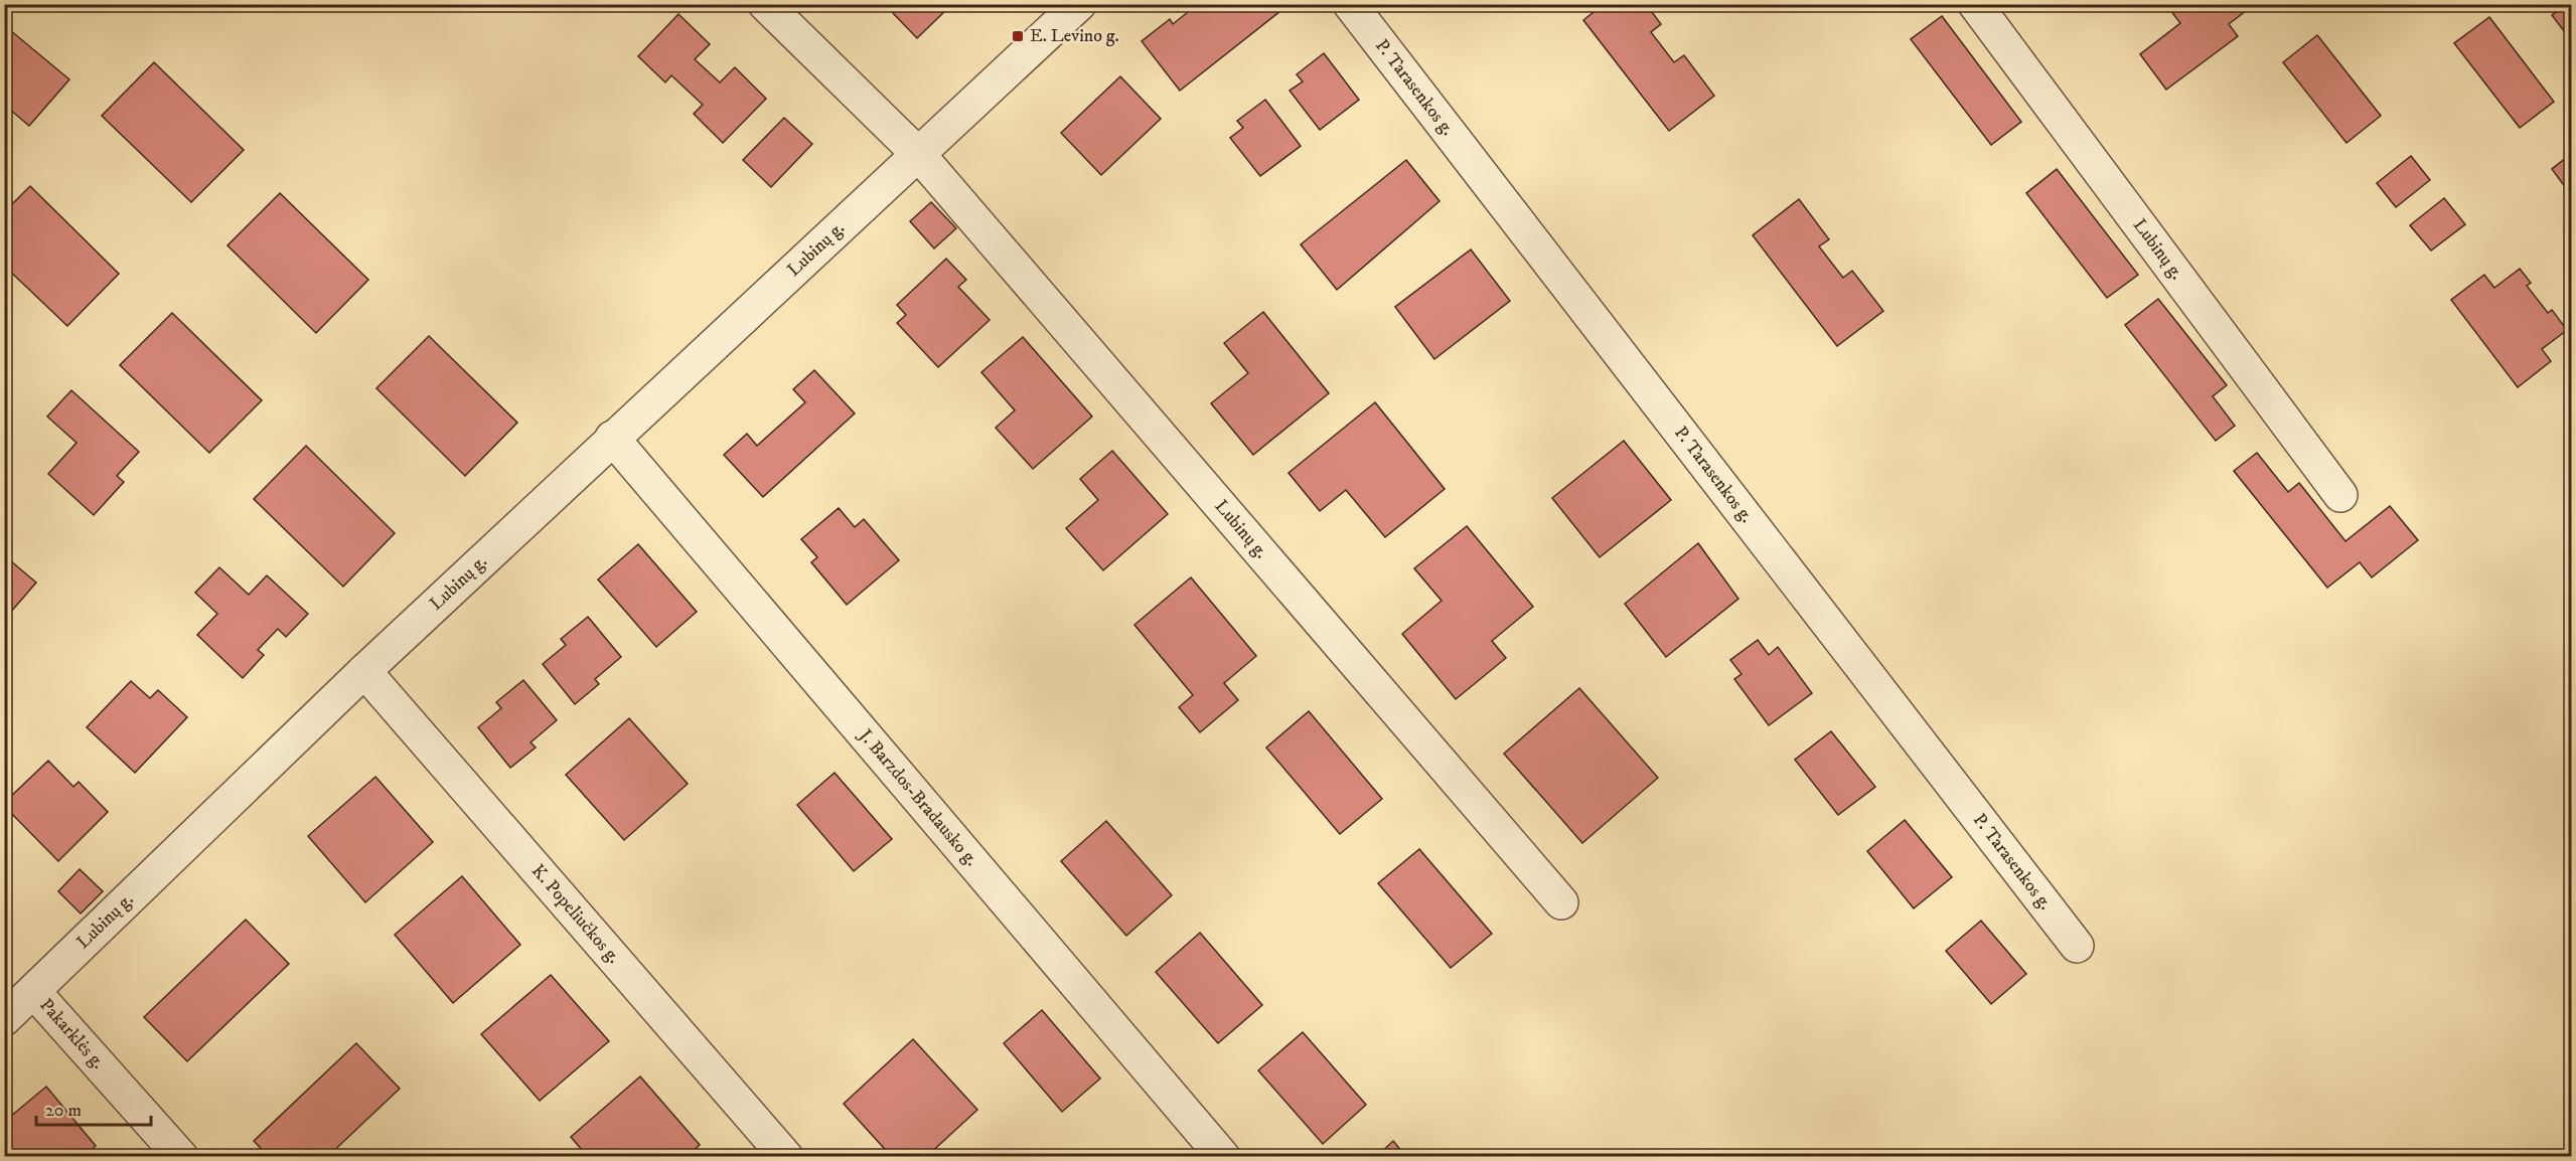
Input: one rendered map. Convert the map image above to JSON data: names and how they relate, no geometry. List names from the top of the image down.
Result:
{
  "streets": {
    "street": [
      "P. Tarasenkos g.",
      "Lubinų g.",
      "J. Barzdos-Bradausko g.",
      "K. Popeliučkos g.",
      "Pakarklės g."
    ]
  },
  "crossings": [
    ["Lubinų g.", "J. Barzdos-Bradausko g."],
    ["Lubinų g.", "K. Popeliučkos g."],
    ["Lubinų g.", "Pakarklės g."]
  ],
  "places": {
    "transit": ["E. Levino g."]
  },
  "scale_bar": "20 m"
}
